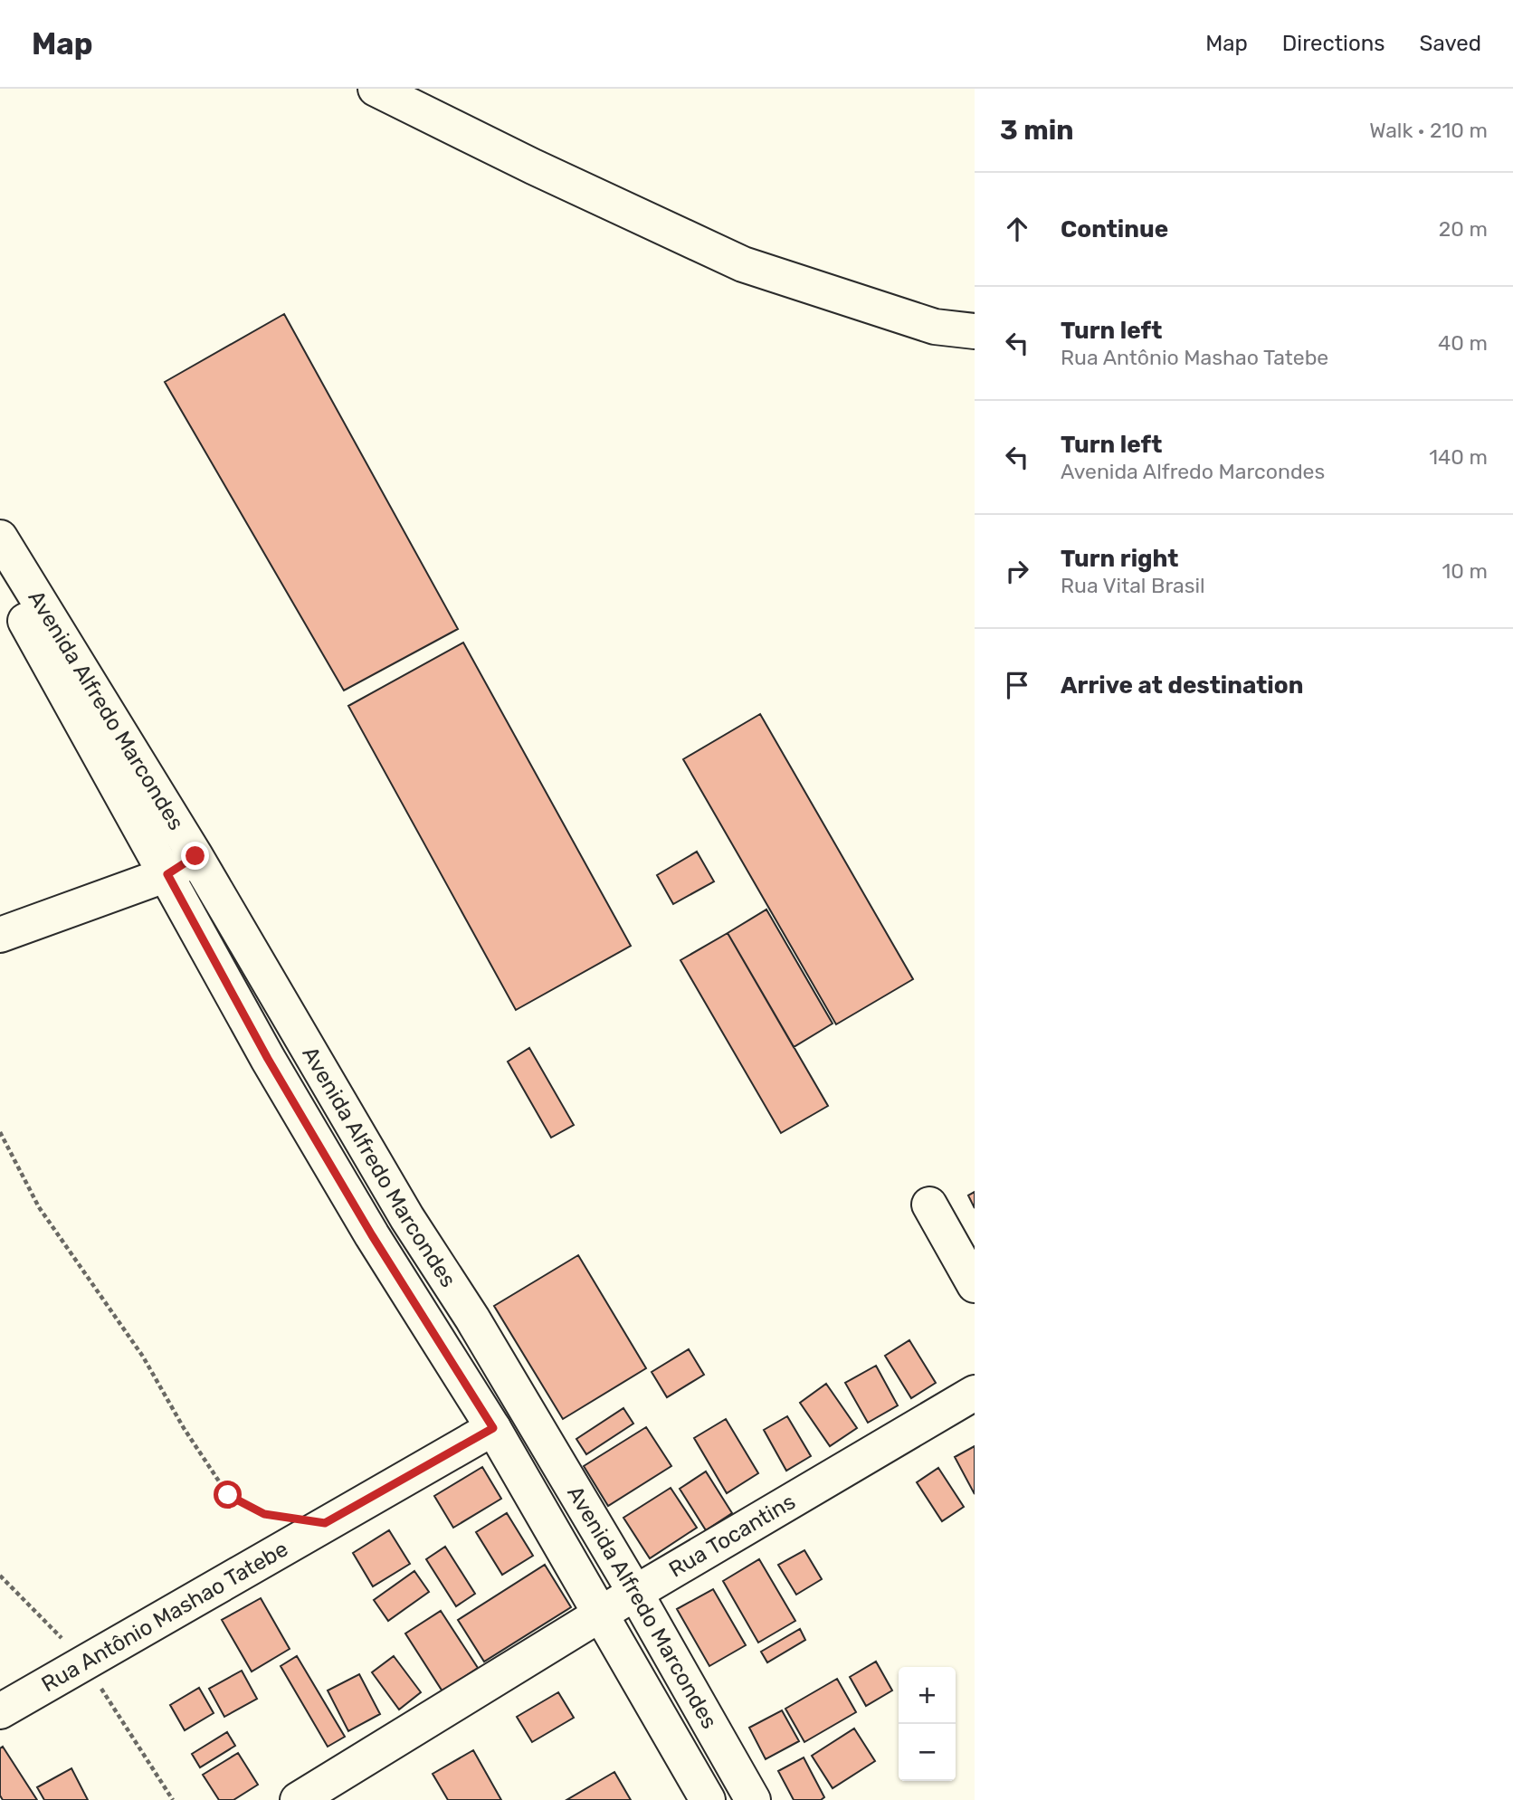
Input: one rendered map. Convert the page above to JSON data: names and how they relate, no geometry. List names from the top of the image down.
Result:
{
  "streets": {
    "street": ["Avenida Alfredo Marcondes", "Rua Tocantins", "Rua Antônio Mashao Tatebe"]
  },
  "crossings": [
    ["Avenida Alfredo Marcondes", "Rua Tocantins"],
    ["Avenida Alfredo Marcondes", "Rua Antônio Mashao Tatebe"]
  ],
  "page": {
    "header": "Map",
    "nav": ["Map", "Directions", "Saved"],
    "heading": ["3 min", "Walk · 210 m"],
    "list": [
      ["Continue", "20 m"],
      ["Turn left", "Rua Antônio Mashao Tatebe", "40 m"],
      ["Turn left", "Avenida Alfredo Marcondes", "140 m"],
      ["Turn right", "Rua Vital Brasil", "10 m"],
      "Arrive at destination"
    ],
    "map_buttons": ["+", "−"]
  }
}
